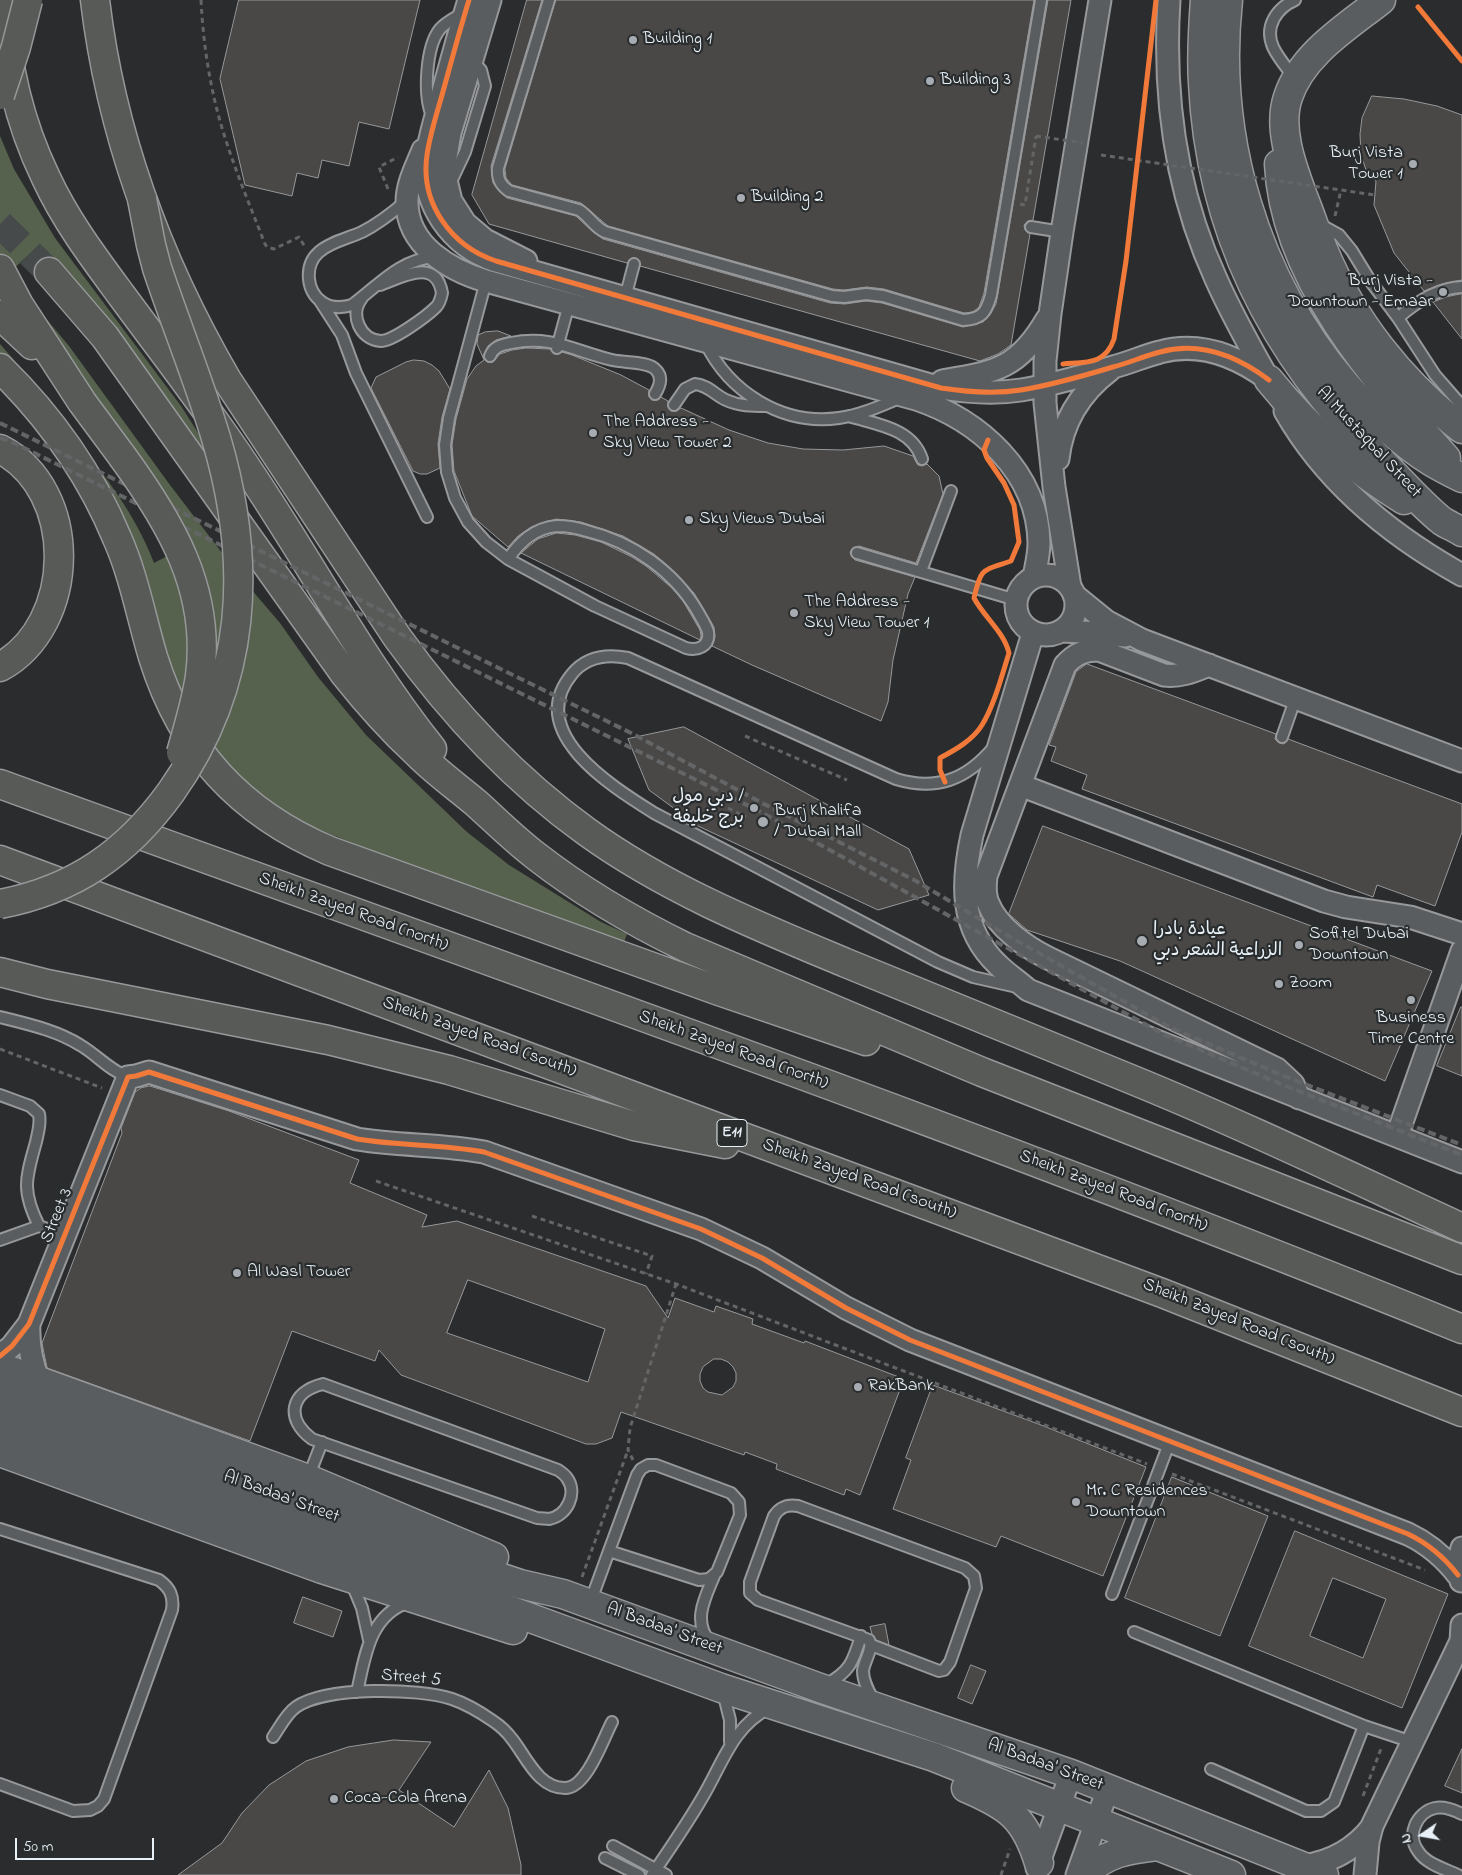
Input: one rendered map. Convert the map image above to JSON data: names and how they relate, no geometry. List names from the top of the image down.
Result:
{
  "streets": {
    "highway": ["Sheikh Zayed Road (north)", "Sheikh Zayed Road (south)", "E11"],
    "main road": ["Al Mustaqbal Street", "Al Badaa' Street"],
    "street": ["Street 3"],
    "lane": ["Street 5"]
  },
  "places": [
    "Building 1",
    "Building 3",
    "Burj Vista Tower 1",
    "Building 2",
    "Burj Vista - Downtown - Emaar",
    "The Address - Sky View Tower 2",
    "Sky Views Dubai",
    "The Address - Sky View Tower 1",
    "دبي مول / برج خليفة",
    "Burj Khalifa / Dubai Mall",
    "عيادة بادرا الزراعية الشعر دبي",
    "Sofitel Dubai Downtown",
    "Zoom",
    "Business Time Centre",
    "Al Wasl Tower",
    "RakBank",
    "Mr. C Residences Downtown",
    "Coca-Cola Arena"
  ],
  "scale_bar": "50 m",
  "north": "left"
}
